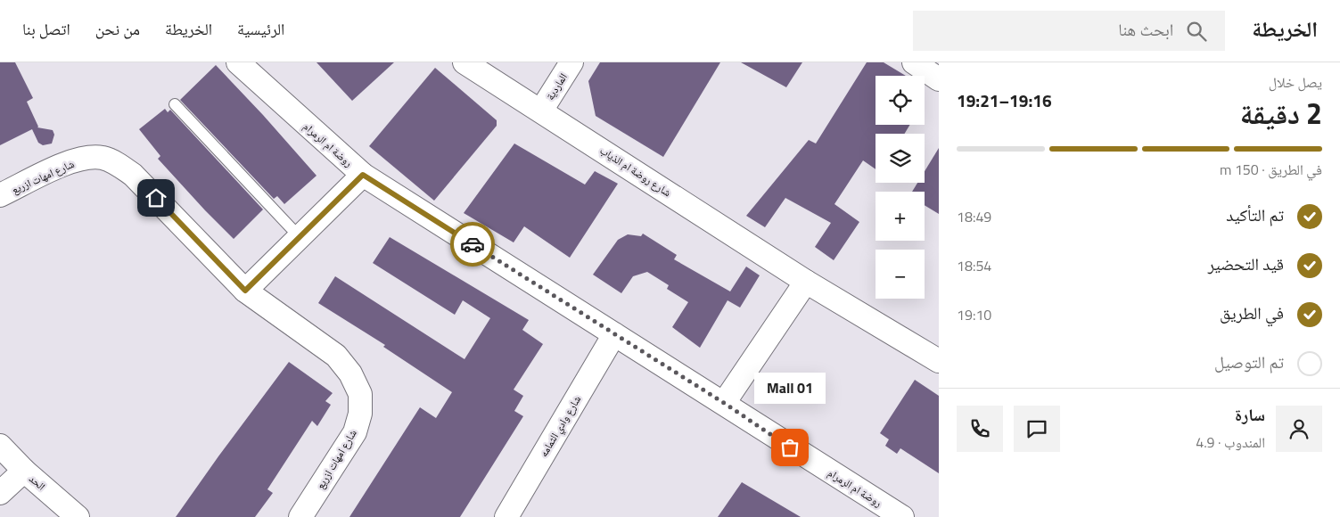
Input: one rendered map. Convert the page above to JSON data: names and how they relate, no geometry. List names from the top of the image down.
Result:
{
  "streets": {
    "street": [
      "الماردية",
      "روضة ام الرمرام",
      "شارع روضة ام الذياب",
      "شارع امهات ازريع",
      "شارع وادي الثمامه",
      "الحد"
    ]
  },
  "crossings": [
    ["الماردية", "شارع روضة ام الذياب"],
    ["روضة ام الرمرام", "شارع وادي الثمامه"]
  ],
  "places": ["01 Mall"],
  "page": {
    "header": "الخريطة",
    "search": "ابحث هنا",
    "nav": [
      "الرئيسية",
      "الخريطة",
      "من نحن",
      "اتصل بنا"
    ],
    "heading": ["2 دقيقة", "يصل خلال", "19:16–19:21"],
    "panel": ["سارة", "المندوب · 4.9"],
    "map_buttons": ["+", "−"],
    "bar": "في الطريق · 150 m",
    "list": [
      ["تم التأكيد", "18:49"],
      ["قيد التحضير", "18:54"],
      ["في الطريق", "19:10"],
      "تم التوصيل"
    ],
    "bubble": "01 Mall"
  }
}
